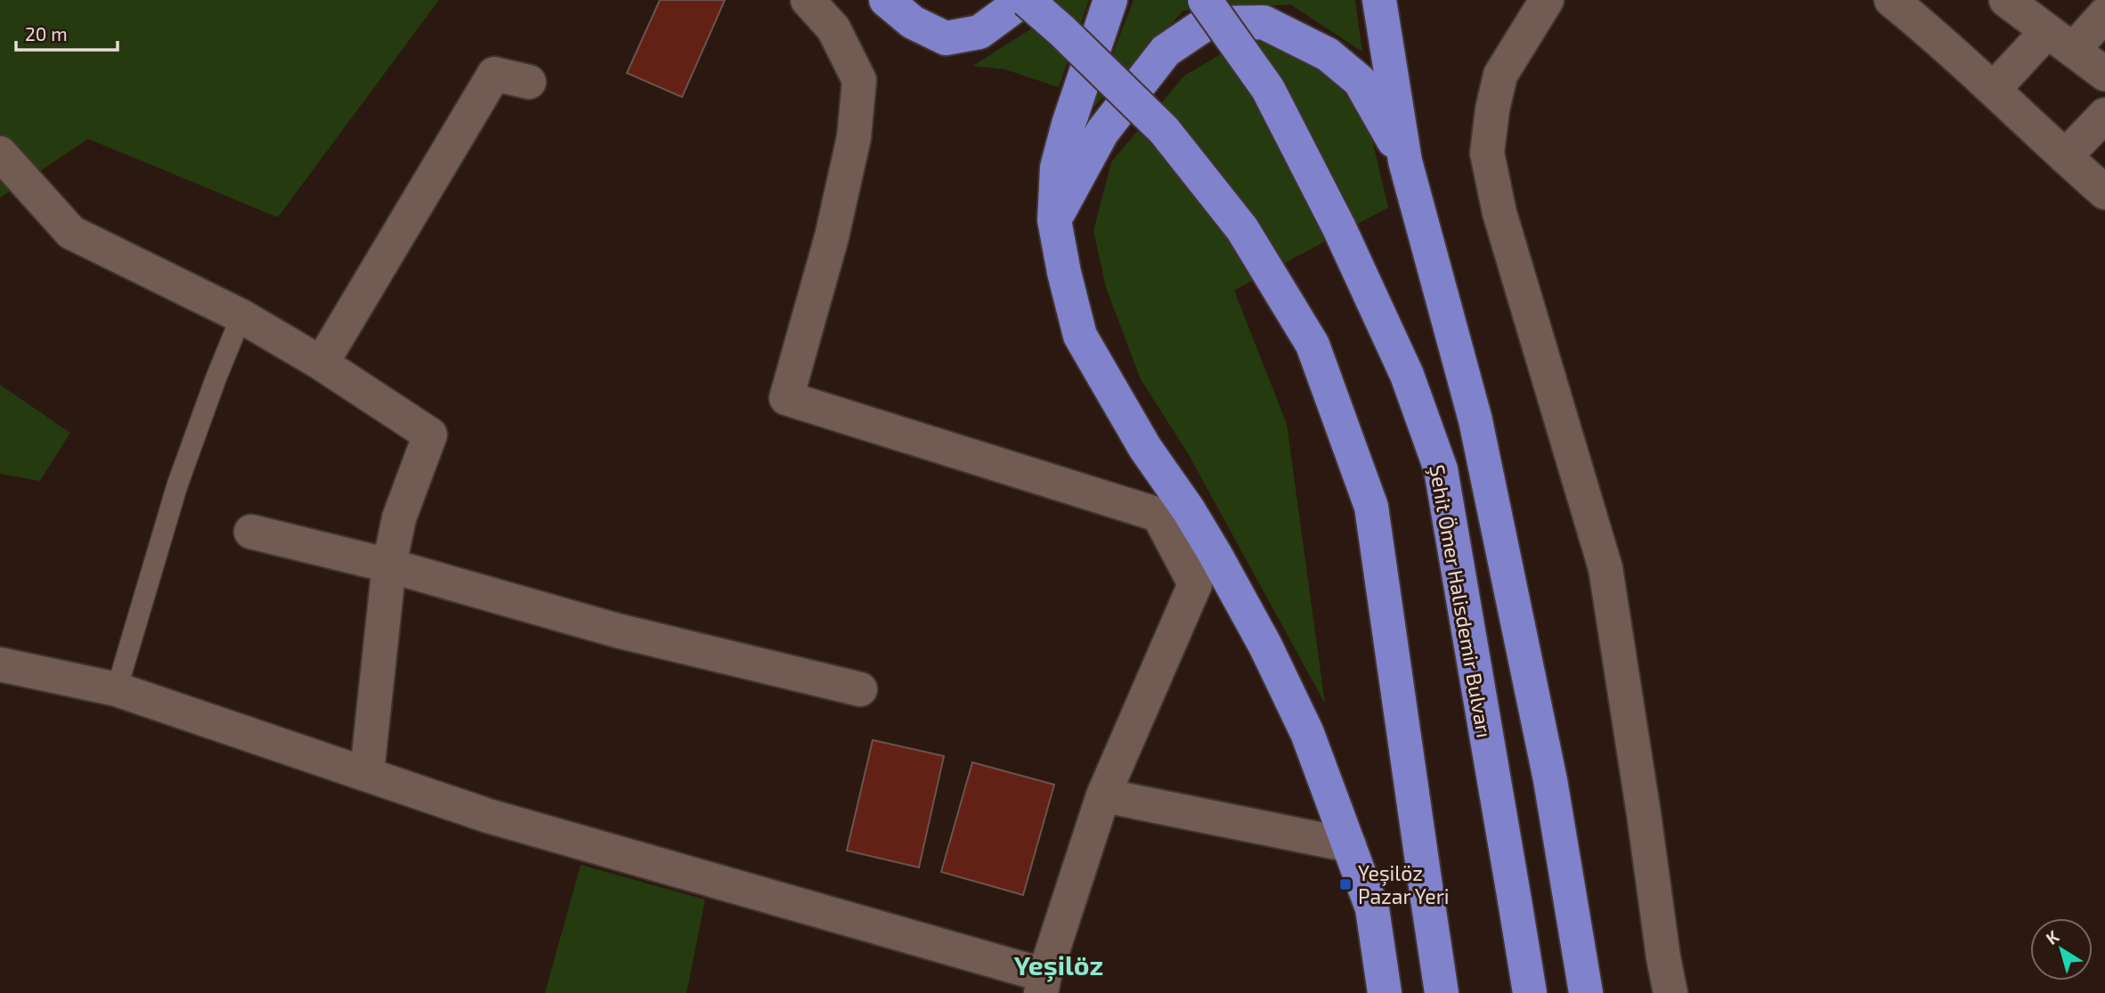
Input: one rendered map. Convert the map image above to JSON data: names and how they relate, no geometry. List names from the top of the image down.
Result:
{
  "streets": {
    "highway": ["Şehit Ömer Halisdemir Bulvarı"]
  },
  "districts": ["Yeşilöz"],
  "places": {
    "transit": ["Yeşilöz Pazar Yeri"]
  },
  "scale_bar": "20 m",
  "north": "top left"
}
